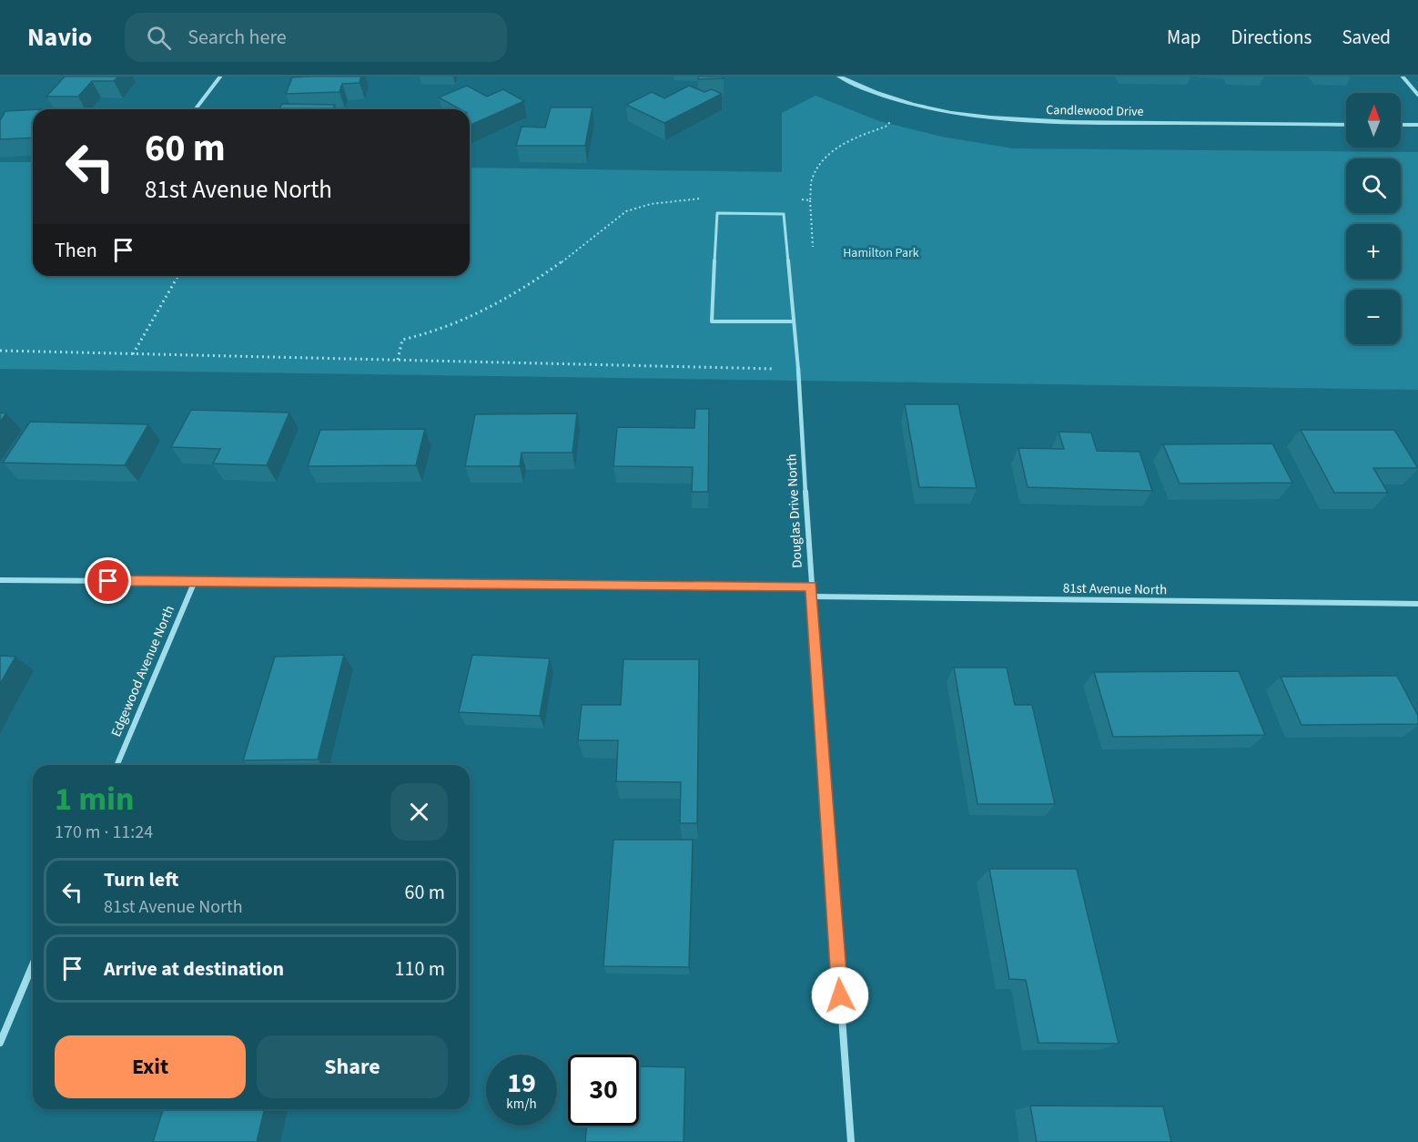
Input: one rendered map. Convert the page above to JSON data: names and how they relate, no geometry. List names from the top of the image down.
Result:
{
  "streets": {
    "street": [
      "Candlewood Drive",
      "Douglas Drive North",
      "81st Avenue North",
      "Edgewood Avenue North"
    ]
  },
  "crossings": [
    ["Douglas Drive North", "81st Avenue North"]
  ],
  "parks": ["Hamilton Park"],
  "north": "top",
  "page": {
    "header": "Navio",
    "search": "Search here",
    "nav": ["Map", "Directions", "Saved"],
    "map_buttons": ["+", "−"],
    "turn": ["60 m", "81st Avenue North"],
    "then": "Then",
    "heading": ["1 min", "170 m · 11:24"],
    "list": [
      {
        "name": "Turn left",
        "note": "81st Avenue North",
        "value": "60 m"
      },
      {
        "name": "Arrive at destination",
        "value": "110 m"
      }
    ],
    "buttons": ["Exit", "Share"],
    "speed": "19 km/h",
    "limit": "30"
  }
}
